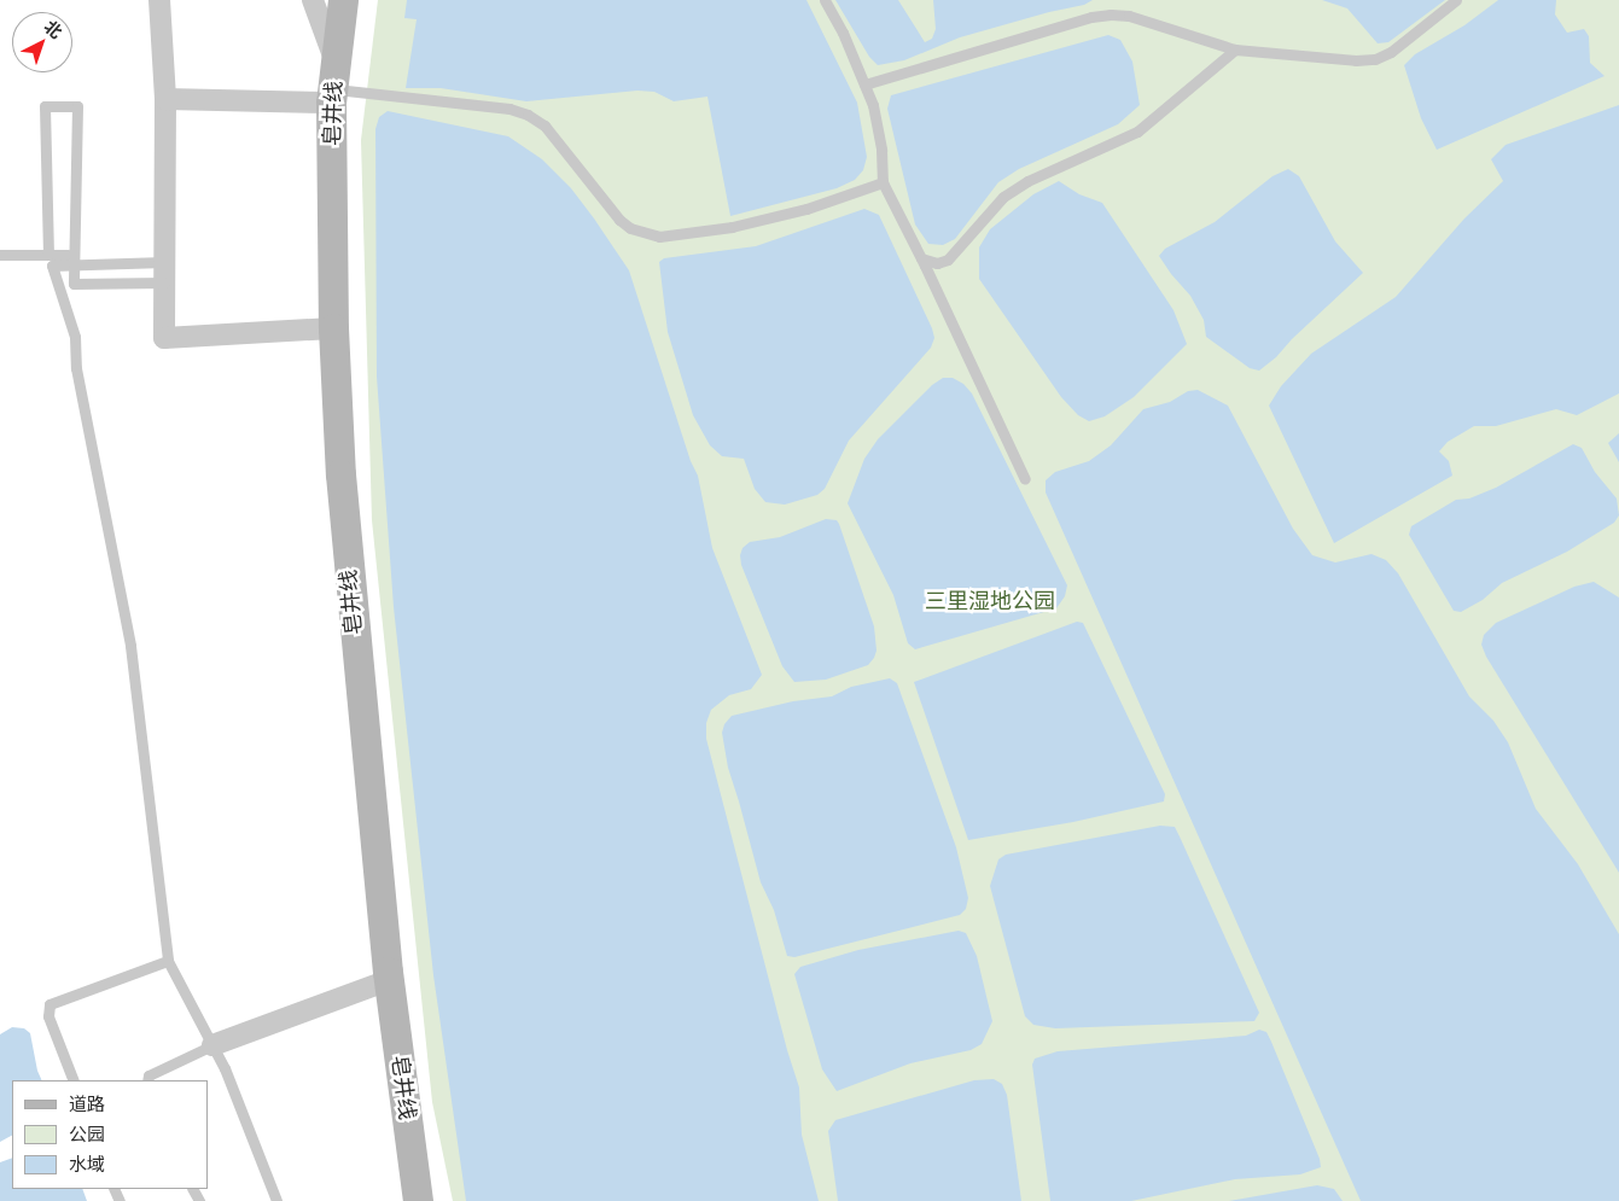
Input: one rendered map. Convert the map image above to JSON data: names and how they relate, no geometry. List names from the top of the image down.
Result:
{
  "streets": {
    "street": ["皂井线"]
  },
  "parks": ["三里湿地公园"],
  "legend": ["道路", "公园", "水域"],
  "north": "top right"
}
